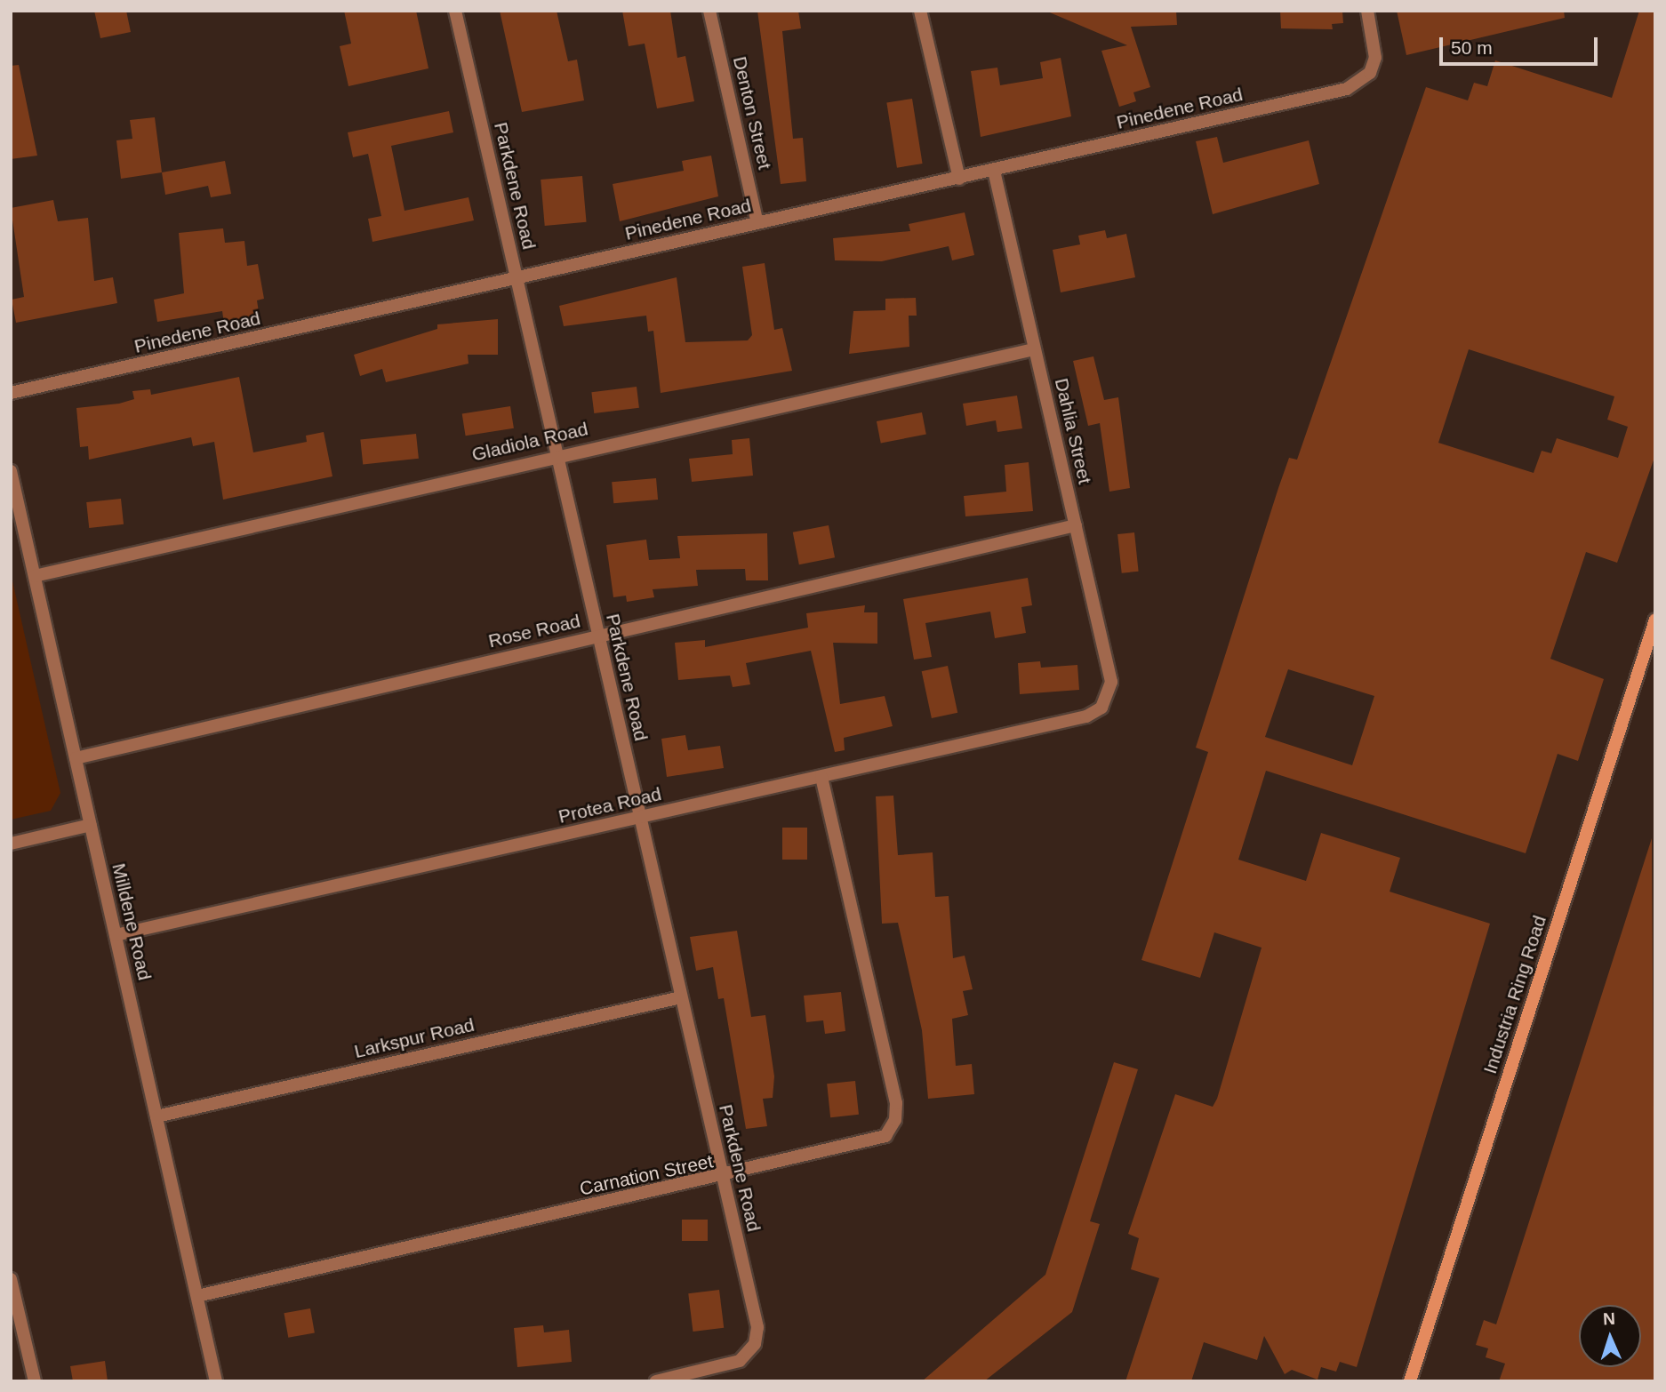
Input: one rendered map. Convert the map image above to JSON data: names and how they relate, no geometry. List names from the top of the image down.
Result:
{
  "streets": {
    "street": [
      "Pinedene Road",
      "Denton Street",
      "Parkdene Road",
      "Dahlia Street",
      "Gladiola Road",
      "Rose Road",
      "Protea Road",
      "Milldene Road",
      "Industria Ring Road",
      "Larkspur Road",
      "Carnation Street"
    ]
  },
  "crossings": [
    ["Pinedene Road", "Denton Street"],
    ["Pinedene Road", "Parkdene Road"],
    ["Pinedene Road", "Dahlia Street"],
    ["Parkdene Road", "Gladiola Road"],
    ["Parkdene Road", "Rose Road"],
    ["Parkdene Road", "Protea Road"],
    ["Parkdene Road", "Larkspur Road"],
    ["Parkdene Road", "Carnation Street"],
    ["Dahlia Street", "Gladiola Road"],
    ["Dahlia Street", "Rose Road"],
    ["Dahlia Street", "Protea Road"],
    ["Gladiola Road", "Milldene Road"],
    ["Rose Road", "Milldene Road"],
    ["Protea Road", "Milldene Road"],
    ["Protea Road", "Carnation Street"],
    ["Milldene Road", "Larkspur Road"],
    ["Milldene Road", "Carnation Street"]
  ],
  "scale_bar": "50 m",
  "north": "top"
}
